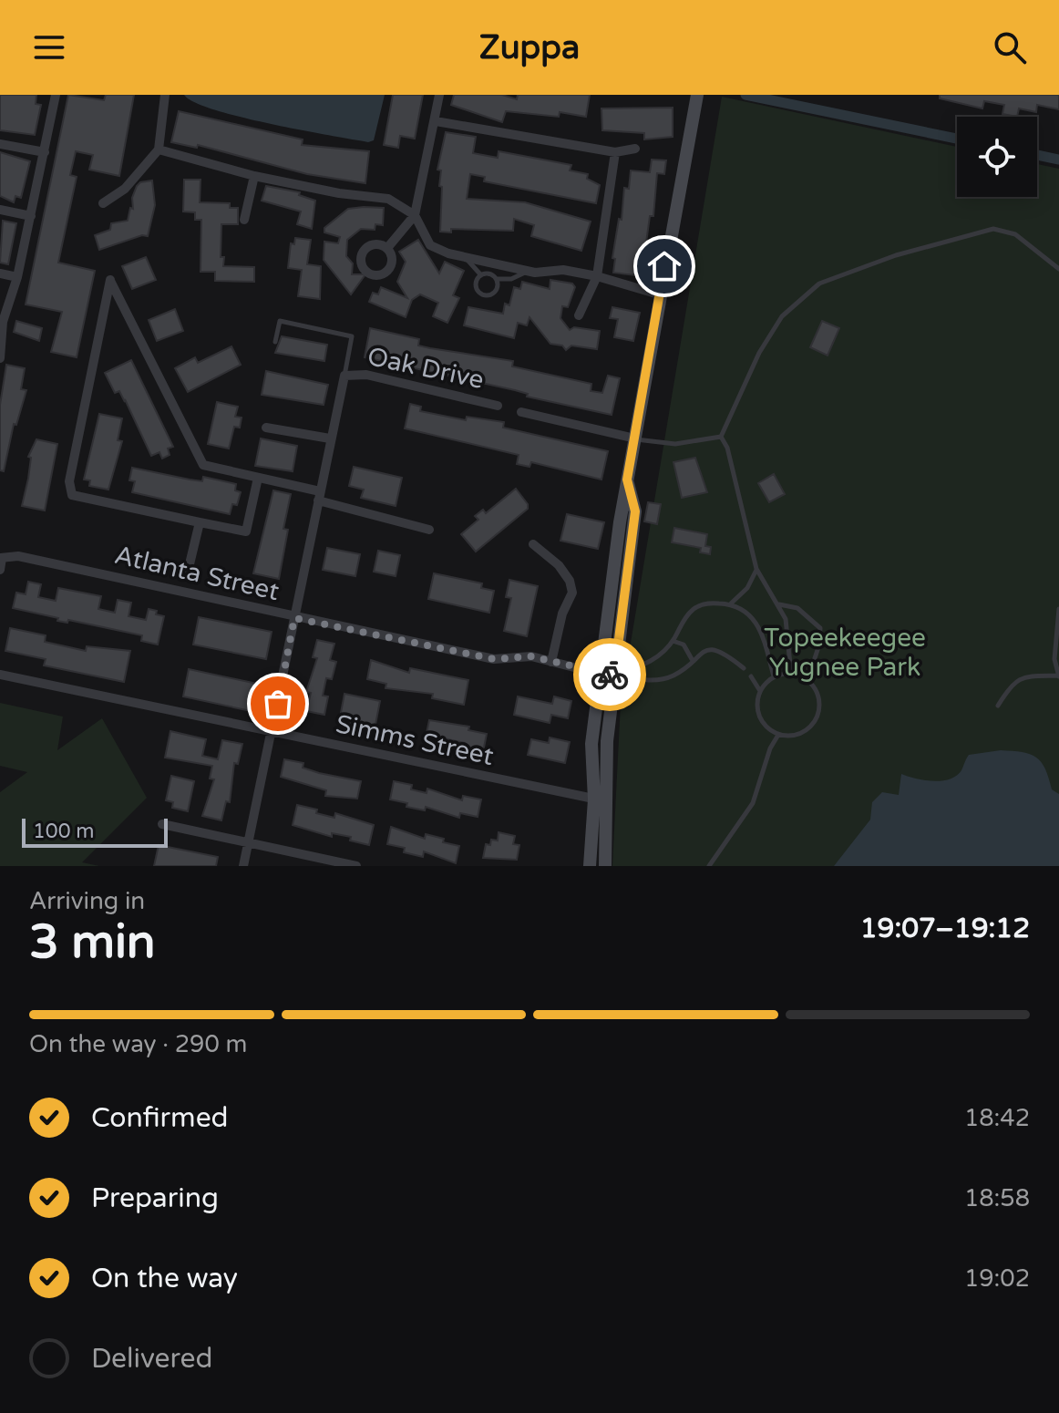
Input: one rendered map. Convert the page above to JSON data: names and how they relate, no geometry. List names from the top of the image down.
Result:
{
  "streets": {
    "street": ["Oak Drive", "Atlanta Street", "Simms Street"]
  },
  "parks": ["Topeekeegee Yugnee Park"],
  "scale_bar": "100 m",
  "page": {
    "header": "Zuppa",
    "scale": "100 m",
    "heading": ["3 min", "Arriving in", "19:07–19:12"],
    "bar": "On the way · 290 m",
    "list": [
      ["Confirmed", "18:42"],
      ["Preparing", "18:58"],
      ["On the way", "19:02"],
      "Delivered"
    ]
  }
}
